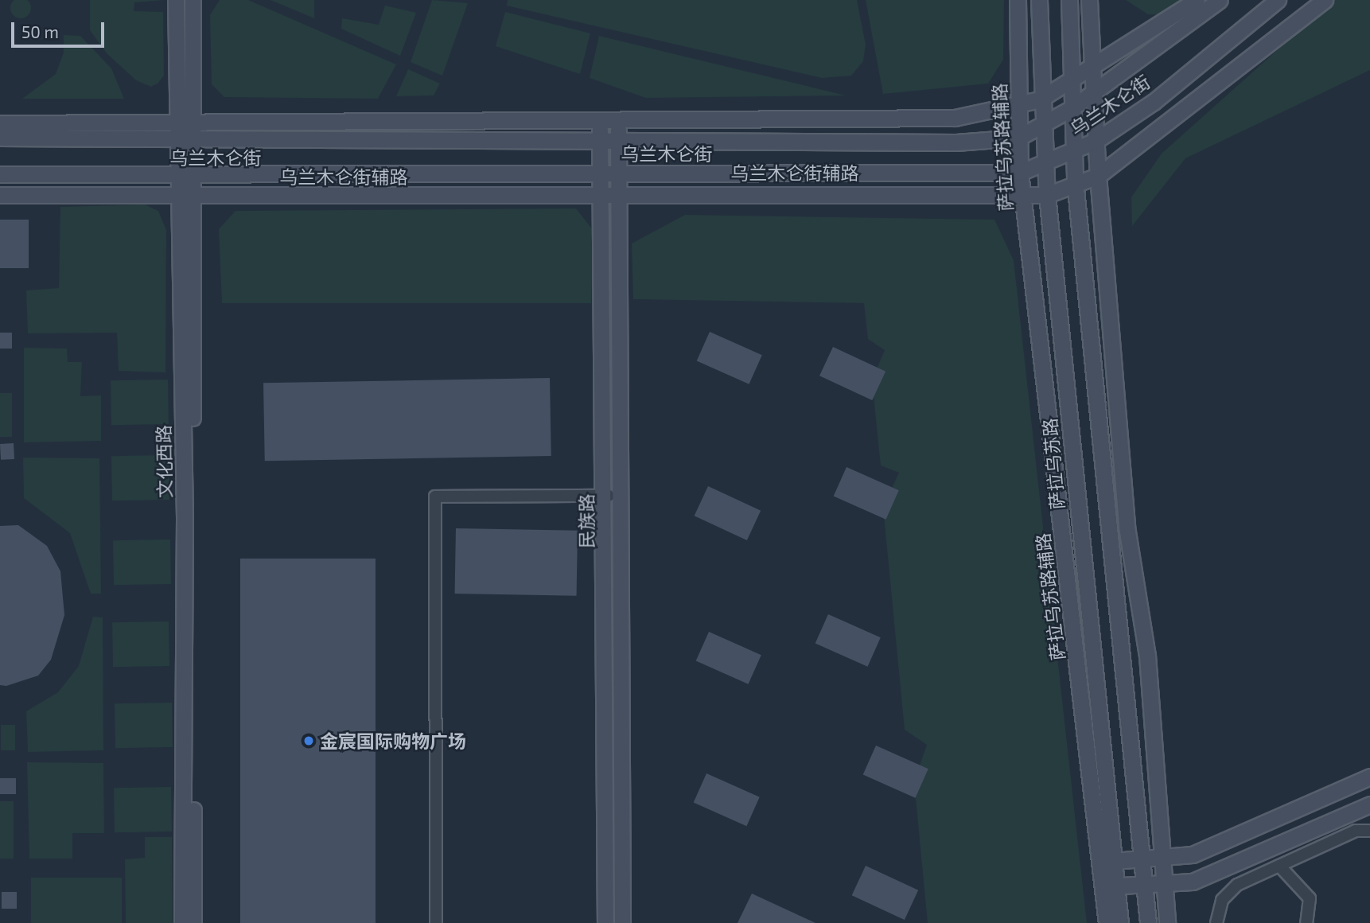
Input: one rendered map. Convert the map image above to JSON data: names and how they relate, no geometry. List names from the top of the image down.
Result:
{
  "streets": {
    "street": [
      "乌兰木仑街",
      "萨拉乌苏路辅路",
      "乌兰木仑街辅路",
      "文化西路",
      "萨拉乌苏路",
      "民族路"
    ]
  },
  "crossings": [
    ["乌兰木仑街", "萨拉乌苏路辅路"],
    ["乌兰木仑街", "文化西路"],
    ["乌兰木仑街", "萨拉乌苏路"],
    ["乌兰木仑街", "民族路"],
    ["萨拉乌苏路辅路", "乌兰木仑街辅路"],
    ["萨拉乌苏路辅路", "萨拉乌苏路"],
    ["乌兰木仑街辅路", "文化西路"],
    ["乌兰木仑街辅路", "萨拉乌苏路"],
    ["乌兰木仑街辅路", "民族路"]
  ],
  "places": ["金宸国际购物广场"],
  "scale_bar": "50 m"
}
